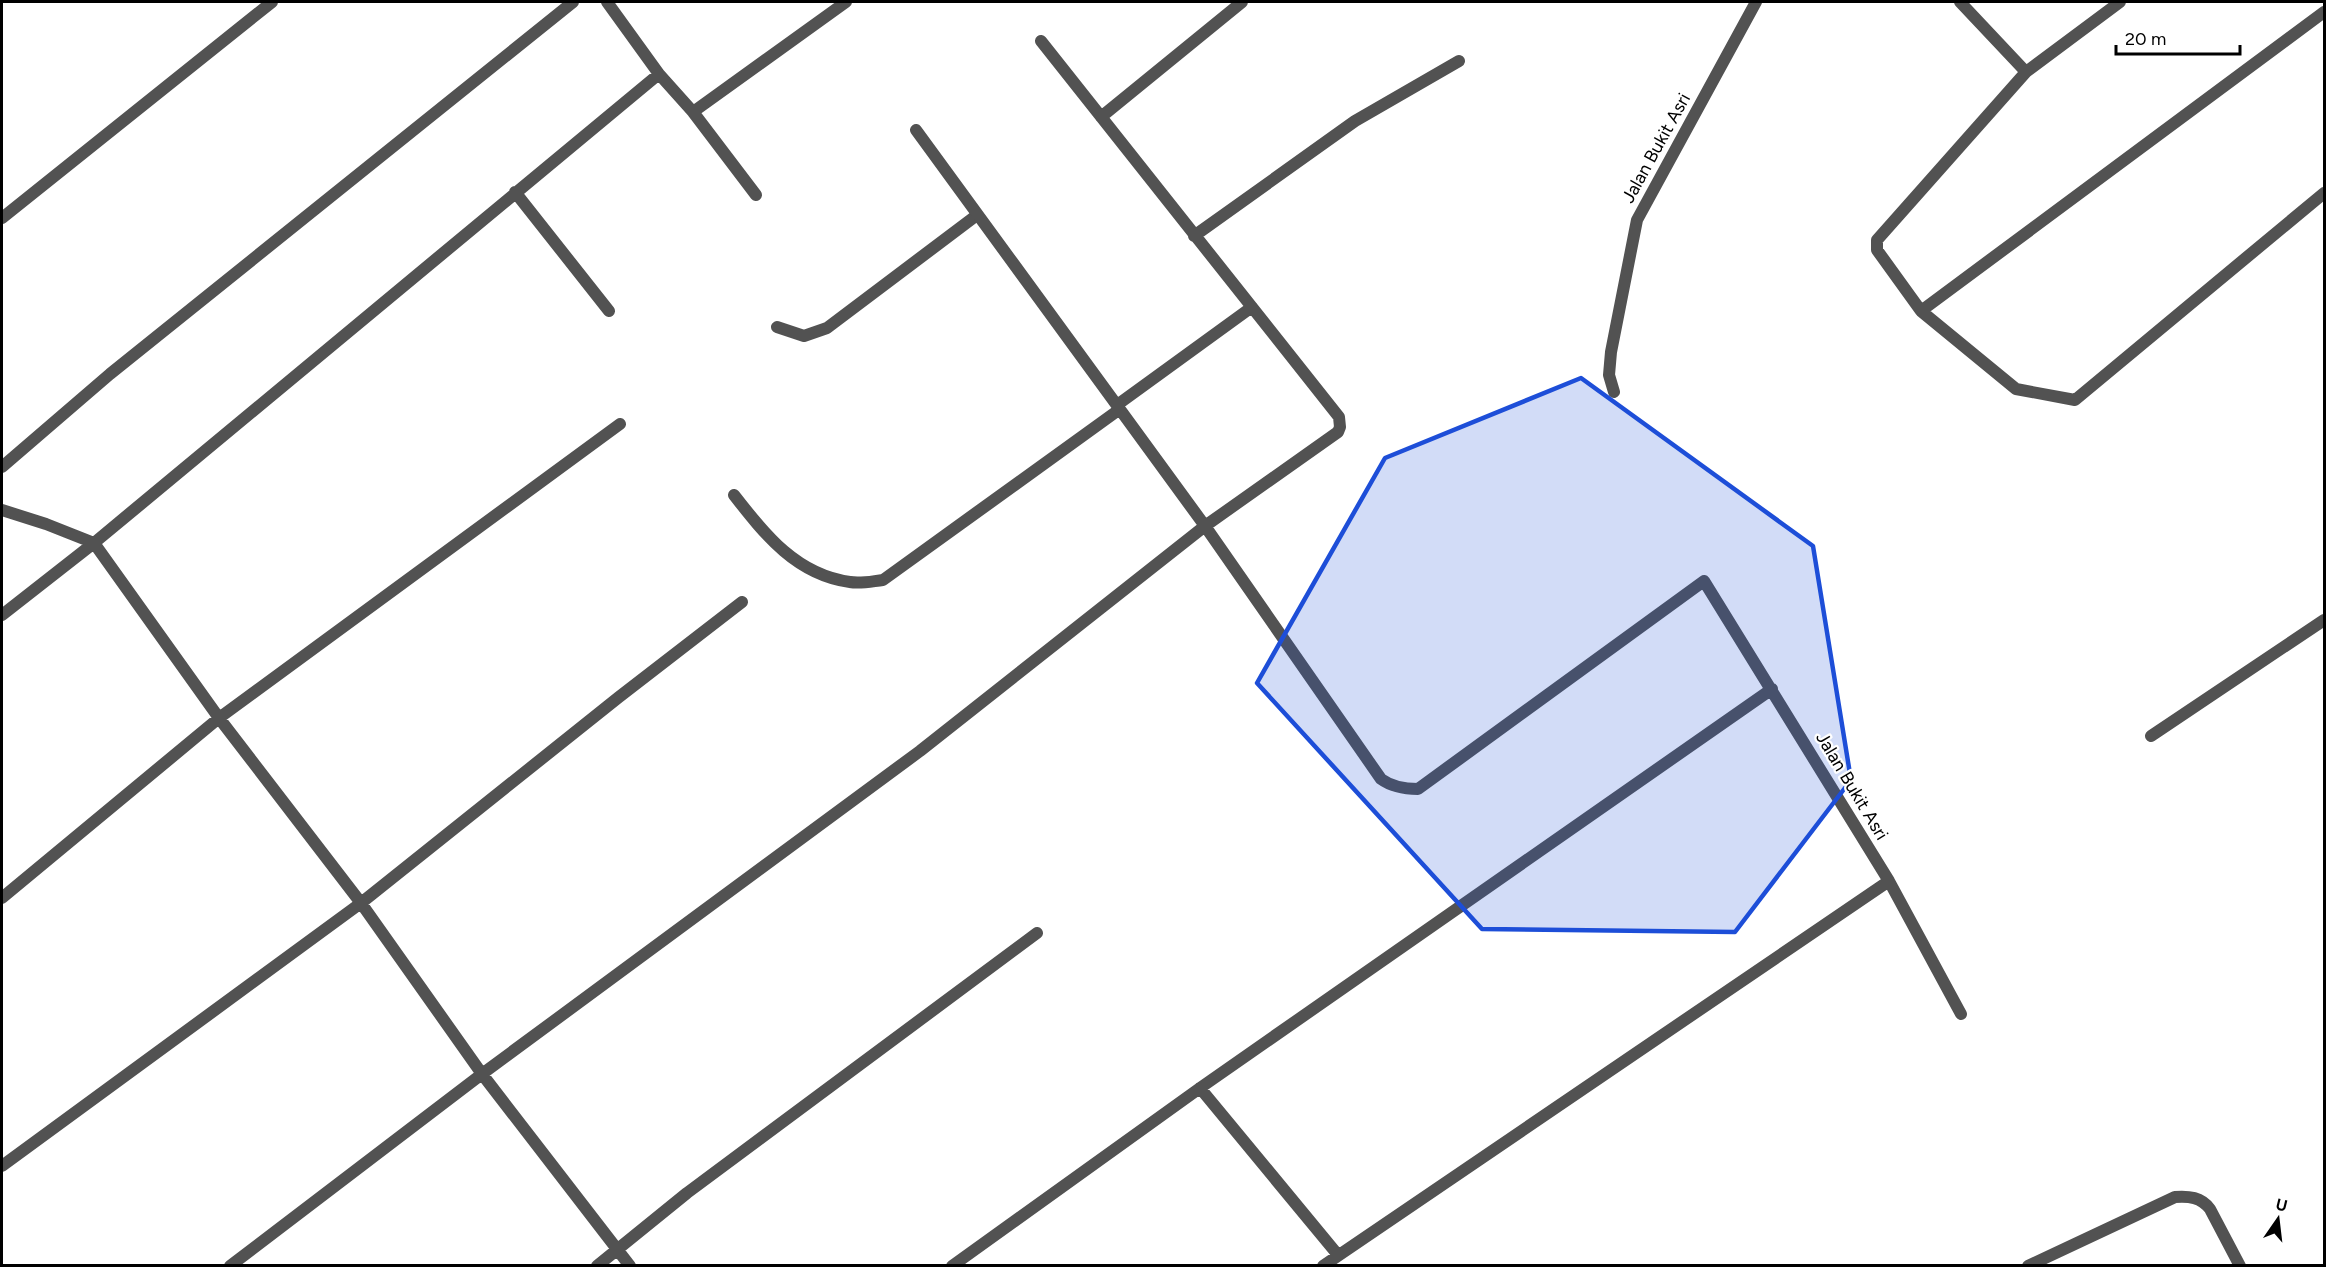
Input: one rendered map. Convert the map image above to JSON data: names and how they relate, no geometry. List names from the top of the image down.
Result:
{
  "streets": {
    "street": ["Jalan Bukit Asri"]
  },
  "scale_bar": "20 m",
  "north": "top"
}
